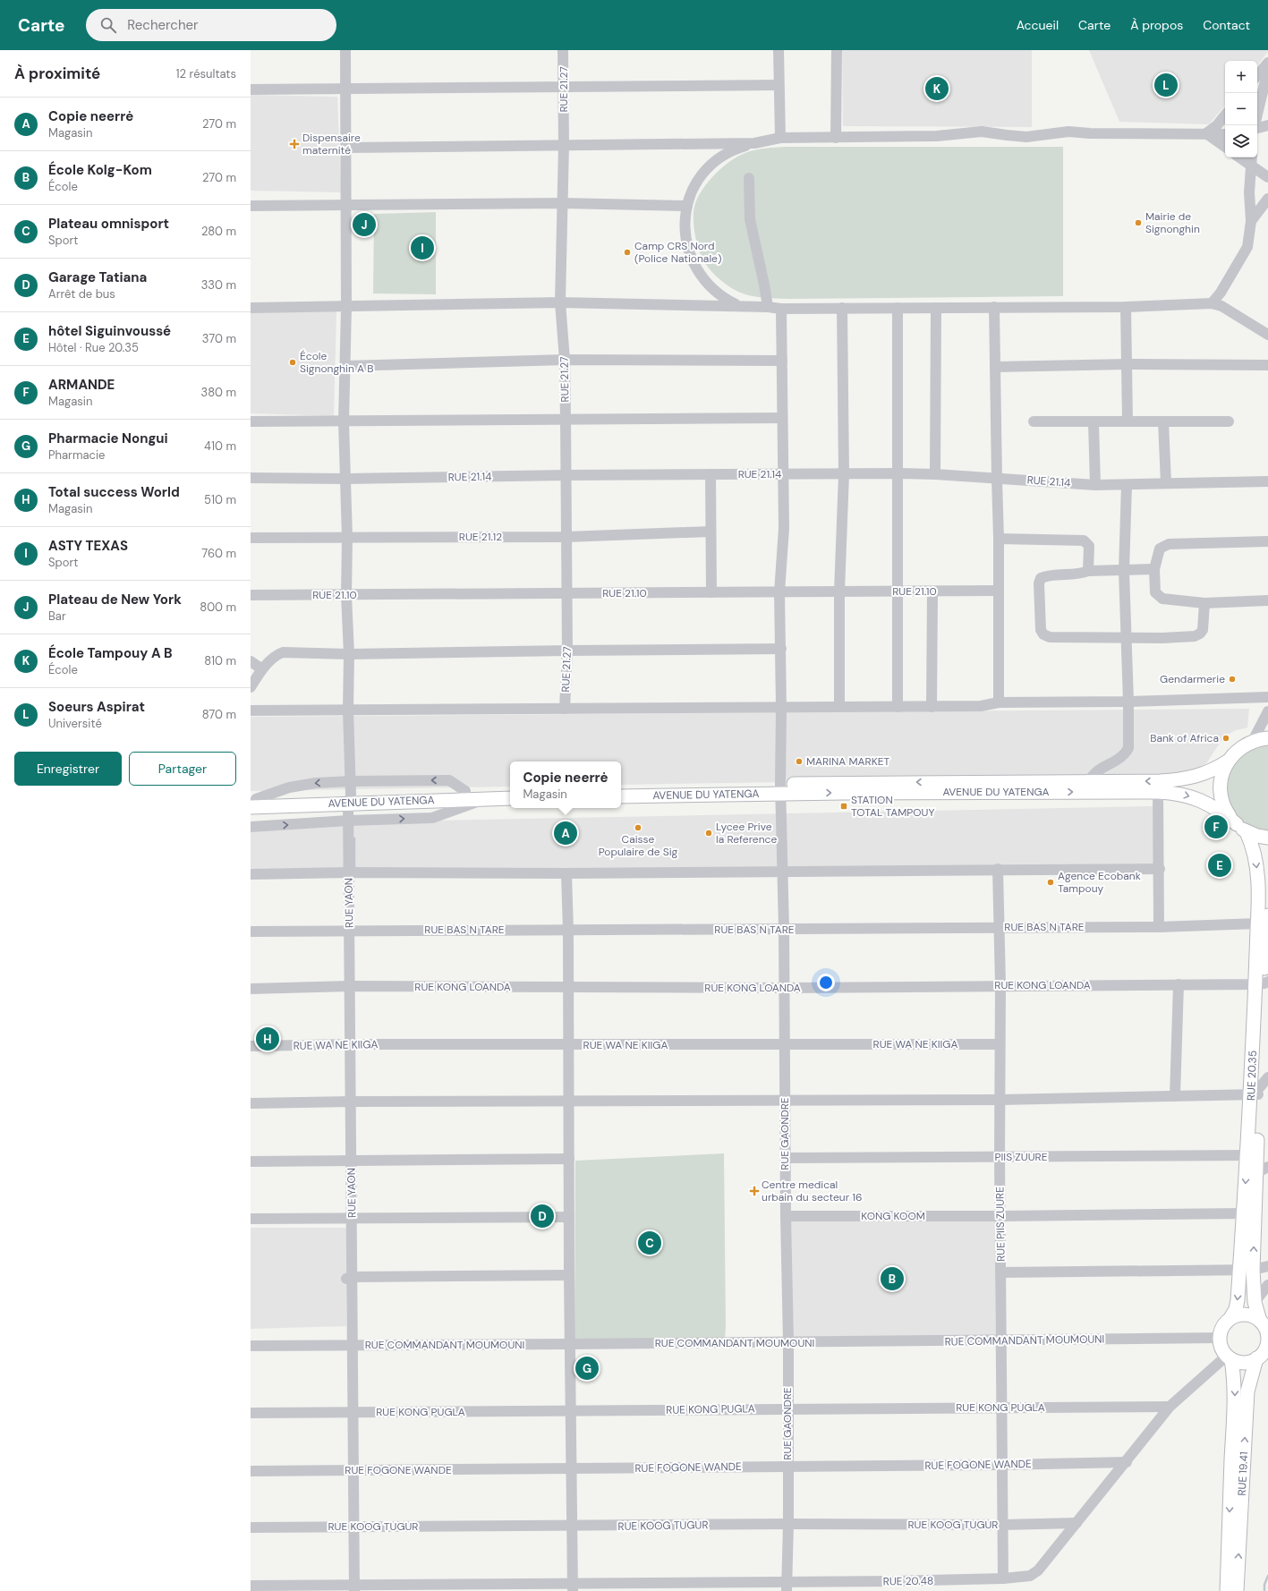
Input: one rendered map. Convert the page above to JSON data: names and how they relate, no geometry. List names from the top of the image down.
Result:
{
  "streets": {
    "main road": ["AVENUE DU YATENGA", "RUE 20.35", "RUE 19.41"],
    "street": [
      "RUE 21.27",
      "RUE 21.14",
      "RUE 21.12",
      "RUE 21.10",
      "RUE YAON",
      "RUE BAS N TARE",
      "RUE KONG LOANDA",
      "RUE WA NE KIIGA",
      "RUE GAONDRE",
      "PIIS ZUURE",
      "KONG KOOM",
      "RUE PIIS ZUURE",
      "RUE COMMANDANT MOUMOUNI",
      "RUE KONG PUGLA",
      "RUE FOGONE WANDE",
      "RUE KOOG TUGUR",
      "RUE 20.48"
    ]
  },
  "crossings": [
    ["RUE 21.27", "RUE 21.14"],
    ["RUE 21.27", "RUE 21.12"],
    ["RUE 21.27", "RUE 21.10"],
    ["RUE 21.14", "RUE YAON"],
    ["RUE 21.14", "RUE GAONDRE"],
    ["RUE 21.12", "RUE YAON"],
    ["RUE 21.10", "RUE YAON"],
    ["RUE 21.10", "RUE GAONDRE"],
    ["AVENUE DU YATENGA", "RUE YAON"],
    ["AVENUE DU YATENGA", "RUE 20.35"],
    ["AVENUE DU YATENGA", "RUE GAONDRE"],
    ["RUE YAON", "RUE BAS N TARE"],
    ["RUE YAON", "RUE KONG LOANDA"],
    ["RUE YAON", "RUE WA NE KIIGA"],
    ["RUE YAON", "RUE COMMANDANT MOUMOUNI"],
    ["RUE YAON", "RUE KONG PUGLA"],
    ["RUE YAON", "RUE FOGONE WANDE"],
    ["RUE YAON", "RUE KOOG TUGUR"],
    ["RUE YAON", "RUE 20.48"],
    ["RUE BAS N TARE", "RUE 20.35"],
    ["RUE BAS N TARE", "RUE GAONDRE"],
    ["RUE BAS N TARE", "RUE PIIS ZUURE"],
    ["RUE KONG LOANDA", "RUE 20.35"],
    ["RUE KONG LOANDA", "RUE GAONDRE"],
    ["RUE KONG LOANDA", "RUE PIIS ZUURE"],
    ["RUE WA NE KIIGA", "RUE GAONDRE"],
    ["RUE WA NE KIIGA", "RUE PIIS ZUURE"],
    ["RUE 20.35", "PIIS ZUURE"],
    ["RUE 20.35", "KONG KOOM"],
    ["RUE 20.35", "RUE COMMANDANT MOUMOUNI"],
    ["RUE 20.35", "RUE 19.41"],
    ["RUE GAONDRE", "PIIS ZUURE"],
    ["RUE GAONDRE", "KONG KOOM"],
    ["RUE GAONDRE", "RUE COMMANDANT MOUMOUNI"],
    ["RUE GAONDRE", "RUE KONG PUGLA"],
    ["RUE GAONDRE", "RUE FOGONE WANDE"],
    ["RUE GAONDRE", "RUE KOOG TUGUR"],
    ["RUE GAONDRE", "RUE 20.48"],
    ["PIIS ZUURE", "RUE PIIS ZUURE"],
    ["KONG KOOM", "RUE PIIS ZUURE"],
    ["RUE PIIS ZUURE", "RUE COMMANDANT MOUMOUNI"],
    ["RUE PIIS ZUURE", "RUE KONG PUGLA"],
    ["RUE PIIS ZUURE", "RUE FOGONE WANDE"],
    ["RUE PIIS ZUURE", "RUE KOOG TUGUR"],
    ["RUE PIIS ZUURE", "RUE 20.48"],
    ["RUE COMMANDANT MOUMOUNI", "RUE 19.41"],
    ["RUE KOOG TUGUR", "RUE 20.48"]
  ],
  "places": {
    "health": ["Dispensaire maternité", "Centre medical urbain du secteur 16"],
    "other": [
      "Mairie de Signonghin",
      "Camp CRS Nord (Police Nationale)",
      "École Signonghin A B",
      "Gendarmerie",
      "Bank of Africa",
      "MARINA MARKET",
      "Caisse Populaire de Sig",
      "Lycee Prive la Reference",
      "Agence Ecobank Tampouy"
    ],
    "transit": ["STATION TOTAL TAMPOUY"]
  },
  "page": {
    "header": "Carte",
    "search": "Rechercher",
    "nav": [
      "Accueil",
      "Carte",
      "À propos",
      "Contact"
    ],
    "heading": ["À proximité", "12 résultats"],
    "map_buttons": ["+", "−"],
    "pins": [
      "L",
      "K",
      "J",
      "I",
      "F",
      "A",
      "E",
      "H",
      "D",
      "C",
      "B",
      "G"
    ],
    "list": [
      {
        "mark": "A",
        "name": "Copie neerrė",
        "note": "Magasin",
        "value": "270 m"
      },
      {
        "mark": "B",
        "name": "École Kolg-Kom",
        "note": "École",
        "value": "270 m"
      },
      {
        "mark": "C",
        "name": "Plateau omnisport",
        "note": "Sport",
        "value": "280 m"
      },
      {
        "mark": "D",
        "name": "Garage Tatiana",
        "note": "Arrêt de bus",
        "value": "330 m"
      },
      {
        "mark": "E",
        "name": "hôtel Siguinvoussé",
        "note": "Hôtel · Rue 20.35",
        "value": "370 m"
      },
      {
        "mark": "F",
        "name": "ARMANDE",
        "note": "Magasin",
        "value": "380 m"
      },
      {
        "mark": "G",
        "name": "Pharmacie Nongui",
        "note": "Pharmacie",
        "value": "410 m"
      },
      {
        "mark": "H",
        "name": "Total success World",
        "note": "Magasin",
        "value": "510 m"
      },
      {
        "mark": "I",
        "name": "ASTY TEXAS",
        "note": "Sport",
        "value": "760 m"
      },
      {
        "mark": "J",
        "name": "Plateau de New York",
        "note": "Bar",
        "value": "800 m"
      },
      {
        "mark": "K",
        "name": "École Tampouy A B",
        "note": "École",
        "value": "810 m"
      },
      {
        "mark": "L",
        "name": "Soeurs Aspirat",
        "note": "Université",
        "value": "870 m"
      }
    ],
    "buttons": ["Enregistrer", "Partager"],
    "popup": ["Copie neerrė", "Magasin"]
  }
}
